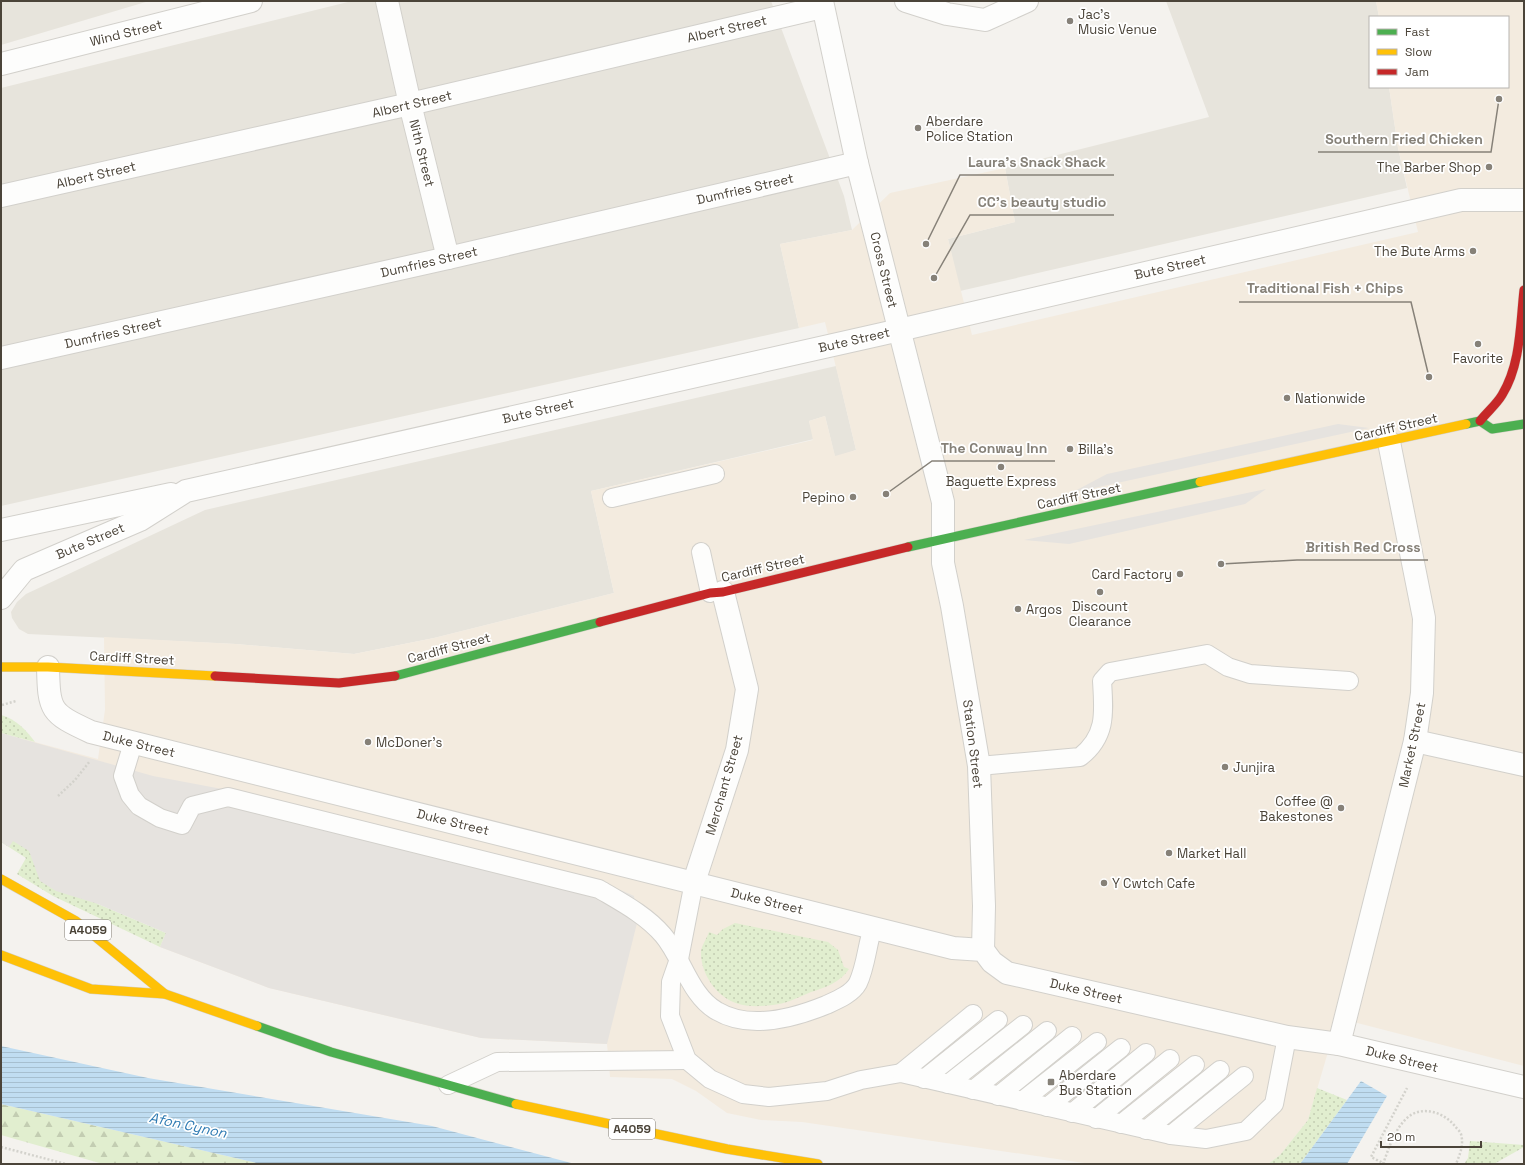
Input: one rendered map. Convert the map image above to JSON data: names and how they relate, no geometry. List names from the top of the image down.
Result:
{
  "streets": {
    "main road": ["Cardiff Street", "A4059"],
    "street": [
      "Albert Street",
      "Wind Street",
      "Nith Street",
      "Dumfries Street",
      "Bute Street",
      "Cross Street",
      "Duke Street",
      "Station Street",
      "Market Street",
      "Merchant Street"
    ]
  },
  "crossings": [
    ["Albert Street", "Nith Street"],
    ["Albert Street", "Cross Street"],
    ["Nith Street", "Dumfries Street"],
    ["Dumfries Street", "Cross Street"],
    ["Bute Street", "Cross Street"],
    ["Cross Street", "Cardiff Street"],
    ["Cross Street", "Station Street"],
    ["Cardiff Street", "Duke Street"],
    ["Cardiff Street", "Station Street"],
    ["Cardiff Street", "Market Street"],
    ["Cardiff Street", "Merchant Street"],
    ["Duke Street", "Station Street"],
    ["Duke Street", "Market Street"],
    ["Duke Street", "Merchant Street"]
  ],
  "water": ["Afon Cynon"],
  "places": {
    "other": [
      "Jac's Music Venue",
      "Southern Fried Chicken",
      "Aberdare Police Station",
      "The Barber Shop",
      "Laura's Snack Shack",
      "The Bute Arms",
      "CC's beauty studio",
      "Favorite",
      "Traditional Fish + Chips",
      "Nationwide",
      "Billa's",
      "Baguette Express",
      "The Conway Inn",
      "Pepino",
      "British Red Cross",
      "Card Factory",
      "Discount Clearance",
      "Argos",
      "McDoner's",
      "Junjira",
      "Coffee @ Bakestones",
      "Market Hall",
      "Y Cwtch Cafe"
    ],
    "transit": ["Aberdare Bus Station"]
  },
  "legend": ["Fast", "Slow", "Jam"],
  "scale_bar": "20 m"
}
